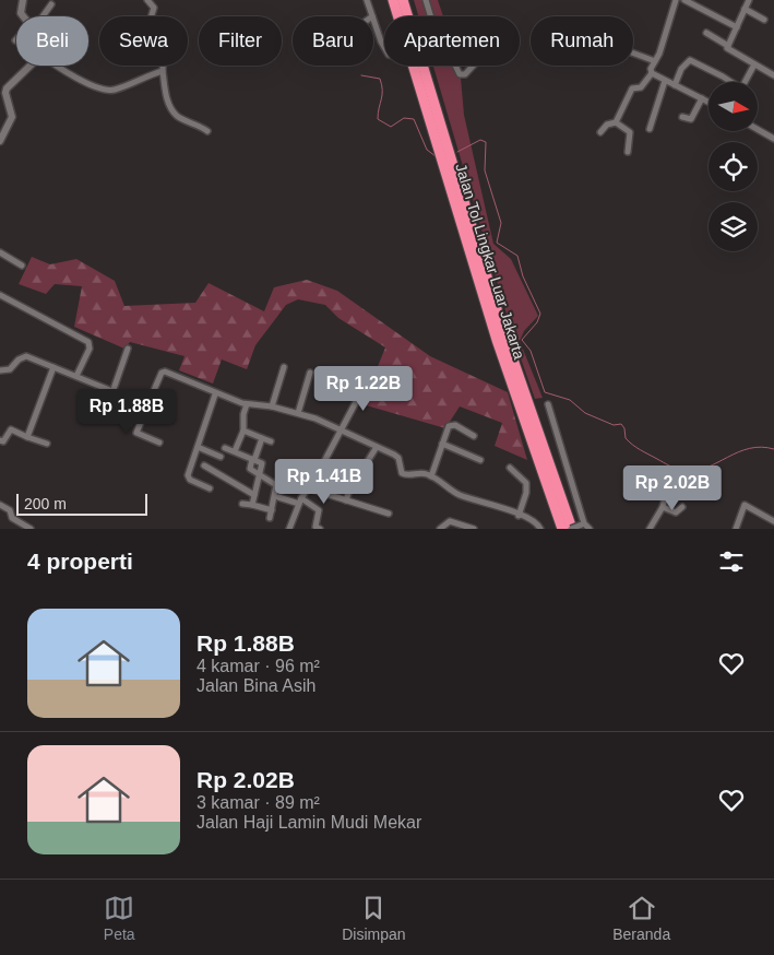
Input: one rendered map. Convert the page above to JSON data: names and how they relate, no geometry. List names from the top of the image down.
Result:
{
  "streets": {
    "highway": ["Jalan Tol Lingkar Luar Jakarta"]
  },
  "scale_bar": "200 m",
  "north": "right",
  "page": {
    "chip": [
      "Beli",
      "Sewa",
      "Filter",
      "Baru",
      "Apartemen",
      "Rumah"
    ],
    "price": [
      "Rp 1.22B",
      "Rp 1.88B",
      "Rp 1.41B",
      "Rp 2.02B"
    ],
    "scale": "200 m",
    "heading": "4 properti",
    "list": [
      {
        "name": "Rp 1.88B",
        "note": "4 kamar · 96 m² · Jalan Bina Asih"
      },
      {
        "name": "Rp 2.02B",
        "note": "3 kamar · 89 m² · Jalan Haji Lamin Mudi Mekar"
      }
    ],
    "tabs": ["Peta", "Disimpan", "Beranda"]
  }
}
